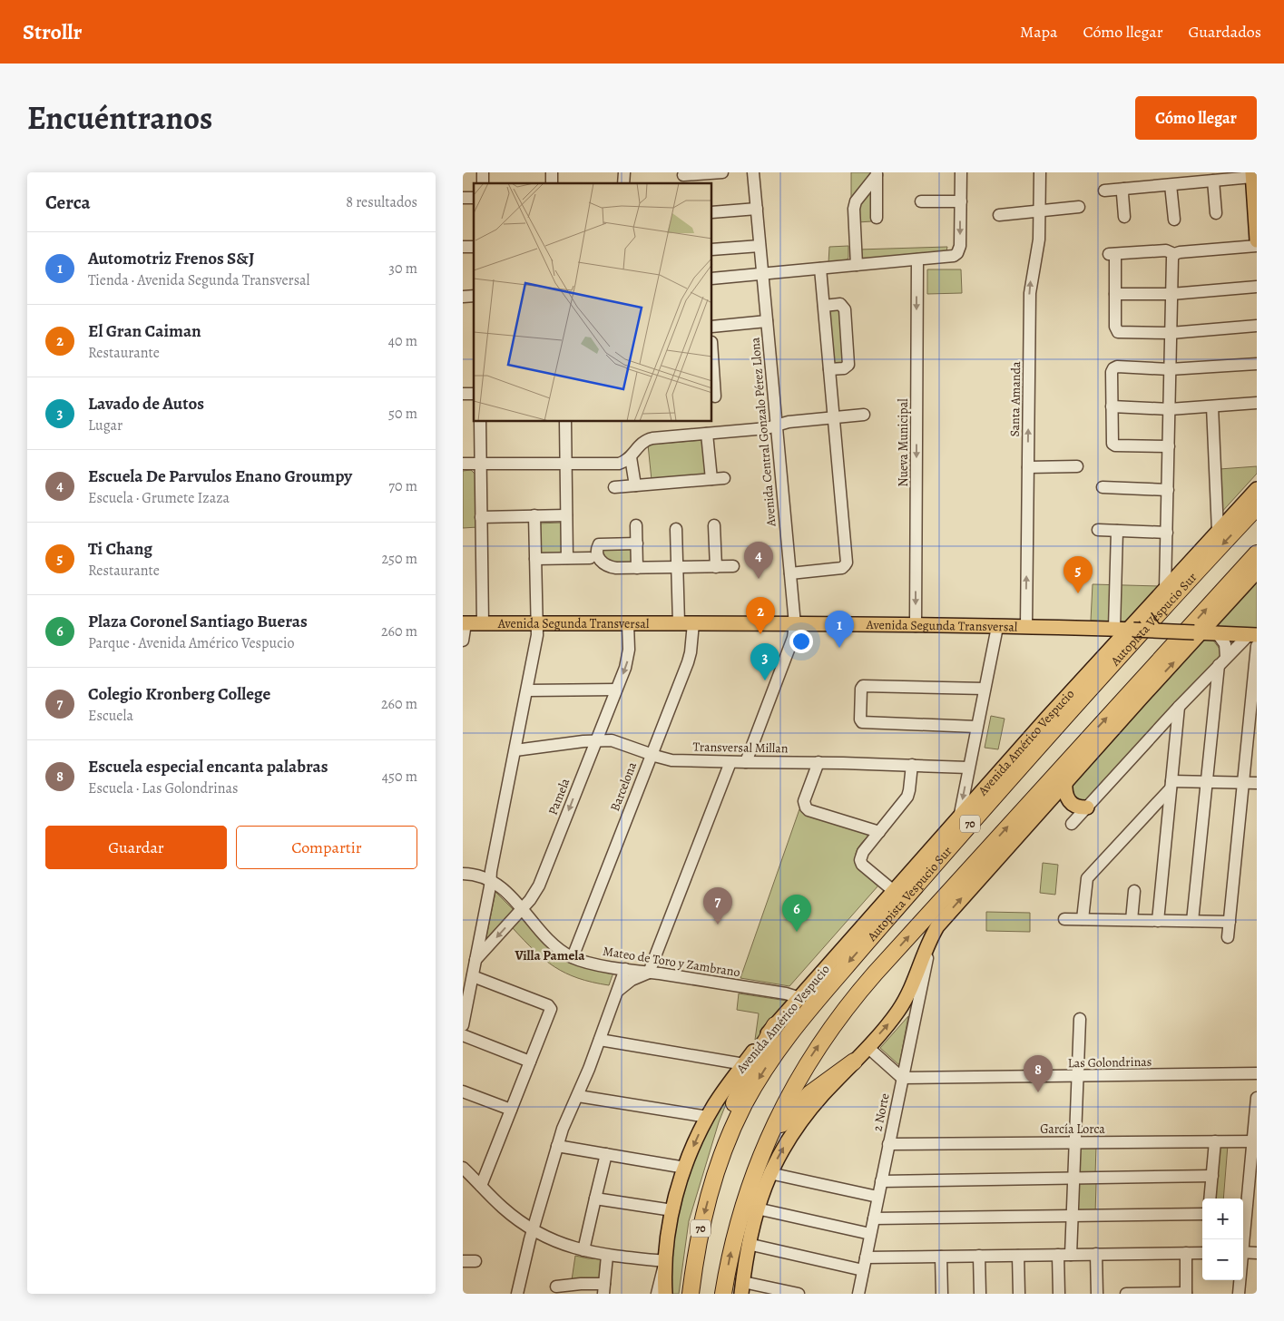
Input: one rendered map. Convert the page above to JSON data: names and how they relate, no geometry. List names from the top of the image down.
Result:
{
  "streets": {
    "highway": ["Autopista Vespucio Sur", "70"],
    "main road": ["Avenida Segunda Transversal", "Avenida Américo Vespucio"],
    "street": [
      "Santa Amanda",
      "Avenida Central Gonzalo Pérez Llona",
      "Nueva Municipal",
      "Transversal Millan",
      "Barcelona",
      "Pamela",
      "Mateo de Toro y Zambrano",
      "Las Golondrinas",
      "2 Norte",
      "García Lorca"
    ]
  },
  "crossings": [
    ["Santa Amanda", "Avenida Segunda Transversal"],
    ["Avenida Central Gonzalo Pérez Llona", "Avenida Segunda Transversal"],
    ["Avenida Central Gonzalo Pérez Llona", "Transversal Millan"],
    ["Nueva Municipal", "Avenida Segunda Transversal"],
    ["Avenida Segunda Transversal", "Avenida Américo Vespucio"],
    ["Avenida Segunda Transversal", "Barcelona"],
    ["Avenida Segunda Transversal", "Pamela"],
    ["Avenida Américo Vespucio", "Mateo de Toro y Zambrano"],
    ["Transversal Millan", "Barcelona"],
    ["Transversal Millan", "Pamela"],
    ["Barcelona", "Mateo de Toro y Zambrano"],
    ["Pamela", "Mateo de Toro y Zambrano"],
    ["Las Golondrinas", "2 Norte"],
    ["2 Norte", "García Lorca"]
  ],
  "one_way": ["Santa Amanda"],
  "districts": ["Villa Pamela"],
  "page": {
    "header": "Strollr",
    "nav": ["Mapa", "Cómo llegar", "Guardados"],
    "title": "Encuéntranos",
    "buttons": [
      "Cómo llegar",
      ["Guardar", "Compartir"]
    ],
    "heading": ["Cerca", "8 resultados"],
    "list": [
      {
        "mark": "1",
        "name": "Automotriz Frenos S&J",
        "note": "Tienda · Avenida Segunda Transversal",
        "value": "30 m"
      },
      {
        "mark": "2",
        "name": "El Gran Caiman",
        "note": "Restaurante",
        "value": "40 m"
      },
      {
        "mark": "3",
        "name": "Lavado de Autos",
        "note": "Lugar",
        "value": "50 m"
      },
      {
        "mark": "4",
        "name": "Escuela De Parvulos Enano Groumpy",
        "note": "Escuela · Grumete Izaza",
        "value": "70 m"
      },
      {
        "mark": "5",
        "name": "Ti Chang",
        "note": "Restaurante",
        "value": "250 m"
      },
      {
        "mark": "6",
        "name": "Plaza Coronel Santiago Bueras",
        "note": "Parque · Avenida Américo Vespucio",
        "value": "260 m"
      },
      {
        "mark": "7",
        "name": "Colegio Kronberg College",
        "note": "Escuela",
        "value": "260 m"
      },
      {
        "mark": "8",
        "name": "Escuela especial encanta palabras",
        "note": "Escuela · Las Golondrinas",
        "value": "450 m"
      }
    ],
    "pins": [
      "4",
      "5",
      "2",
      "1",
      "3",
      "7",
      "6",
      "8"
    ],
    "map_buttons": ["+", "−"]
  }
}
